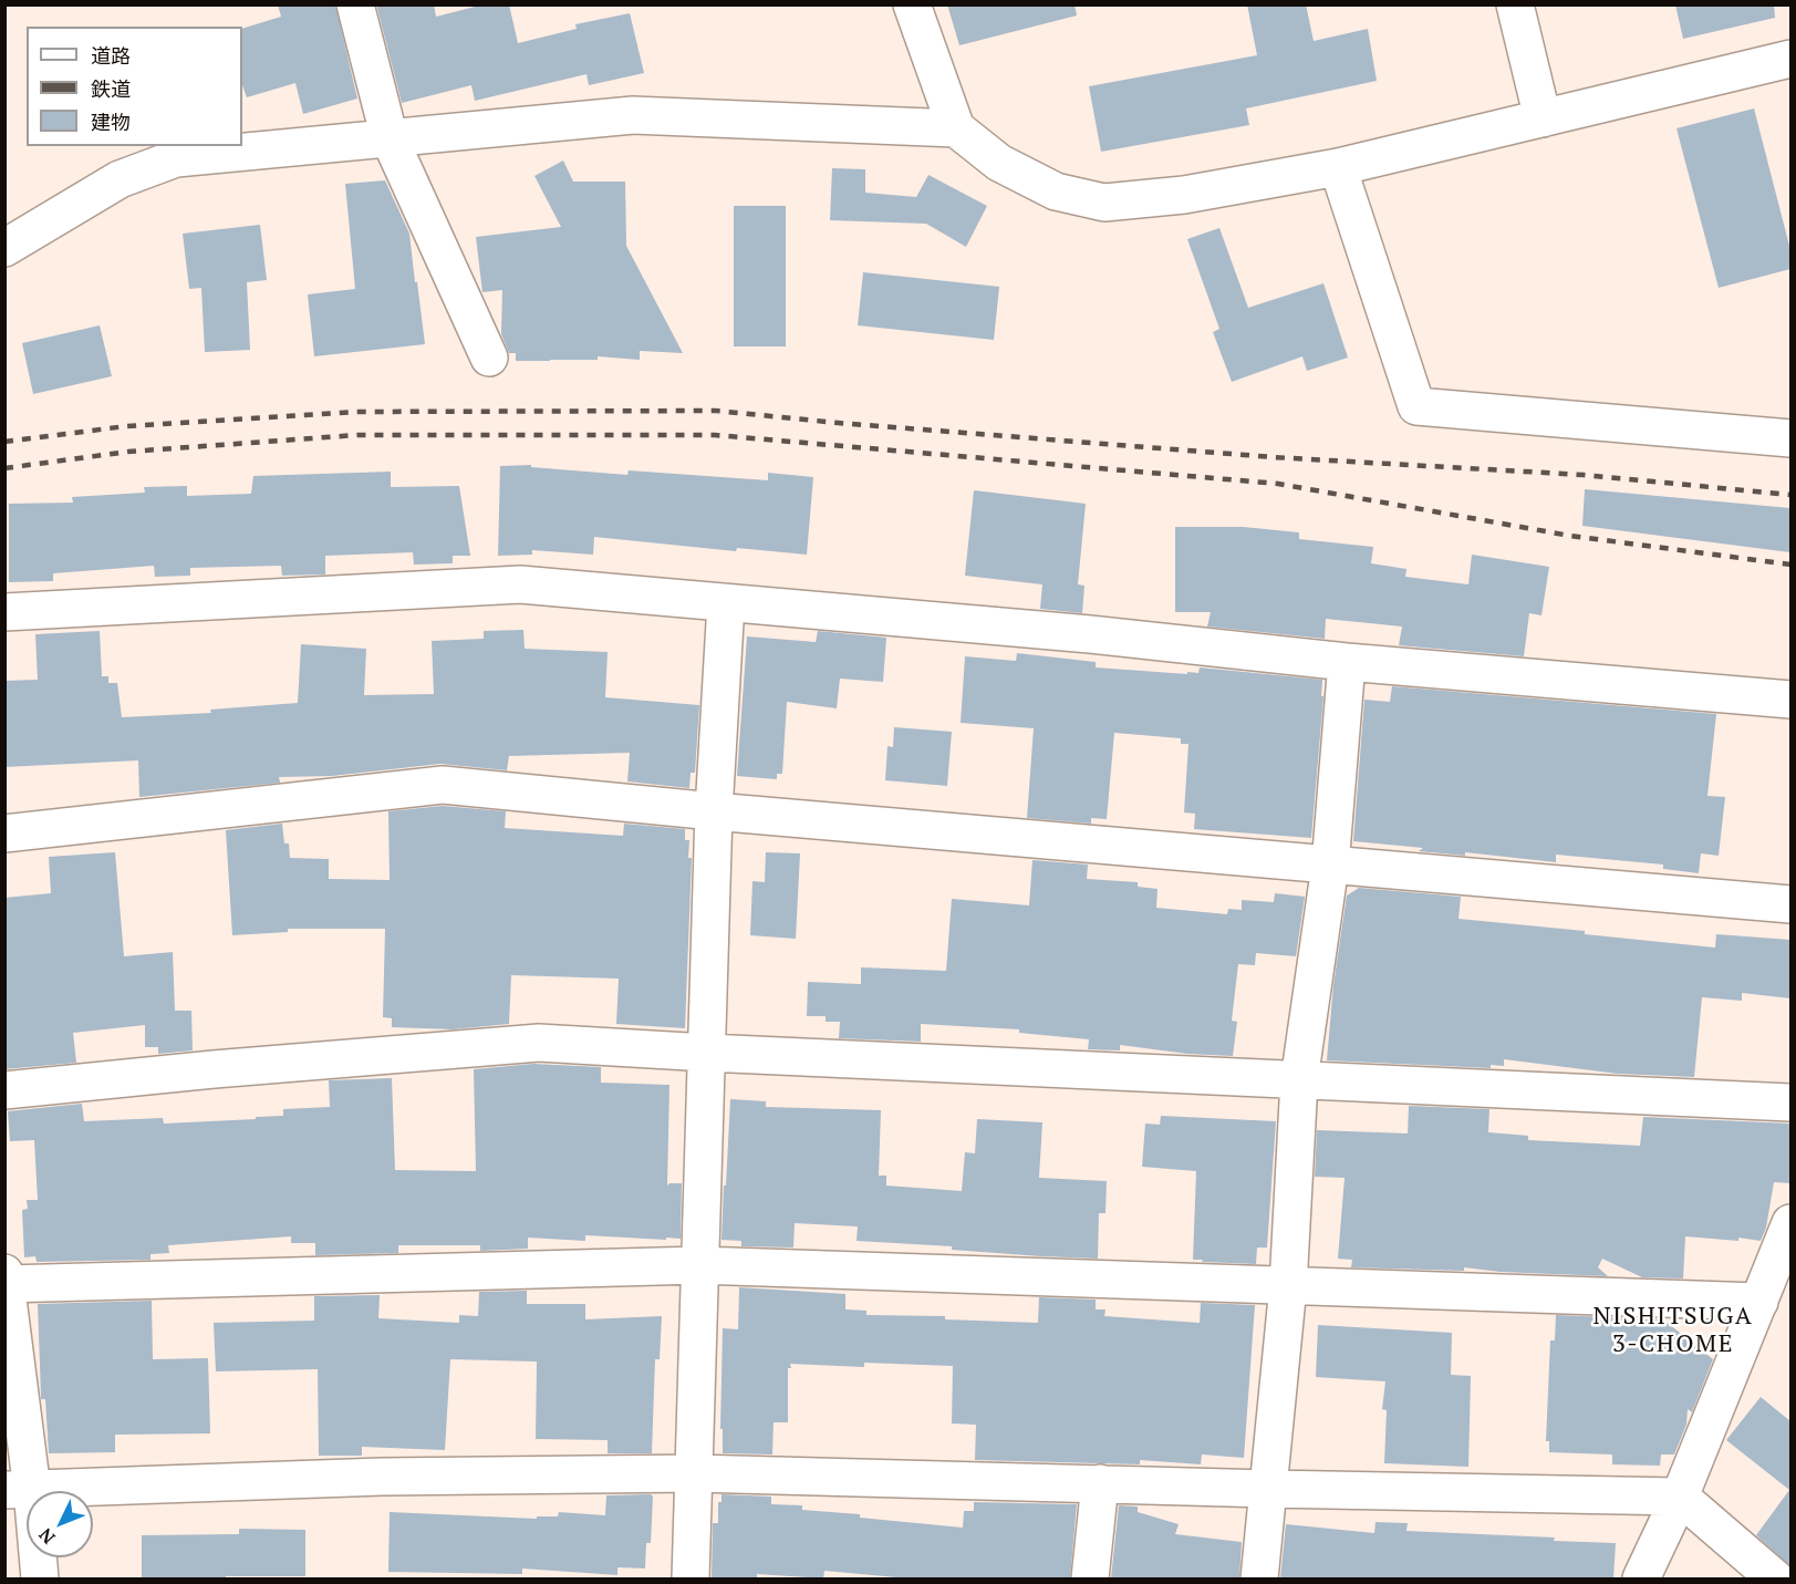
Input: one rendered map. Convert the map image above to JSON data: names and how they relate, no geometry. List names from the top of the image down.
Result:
{
  "districts": ["NISHITSUGA 3-CHOME"],
  "legend": ["道路", "鉄道", "建物"],
  "north": "bottom left"
}
